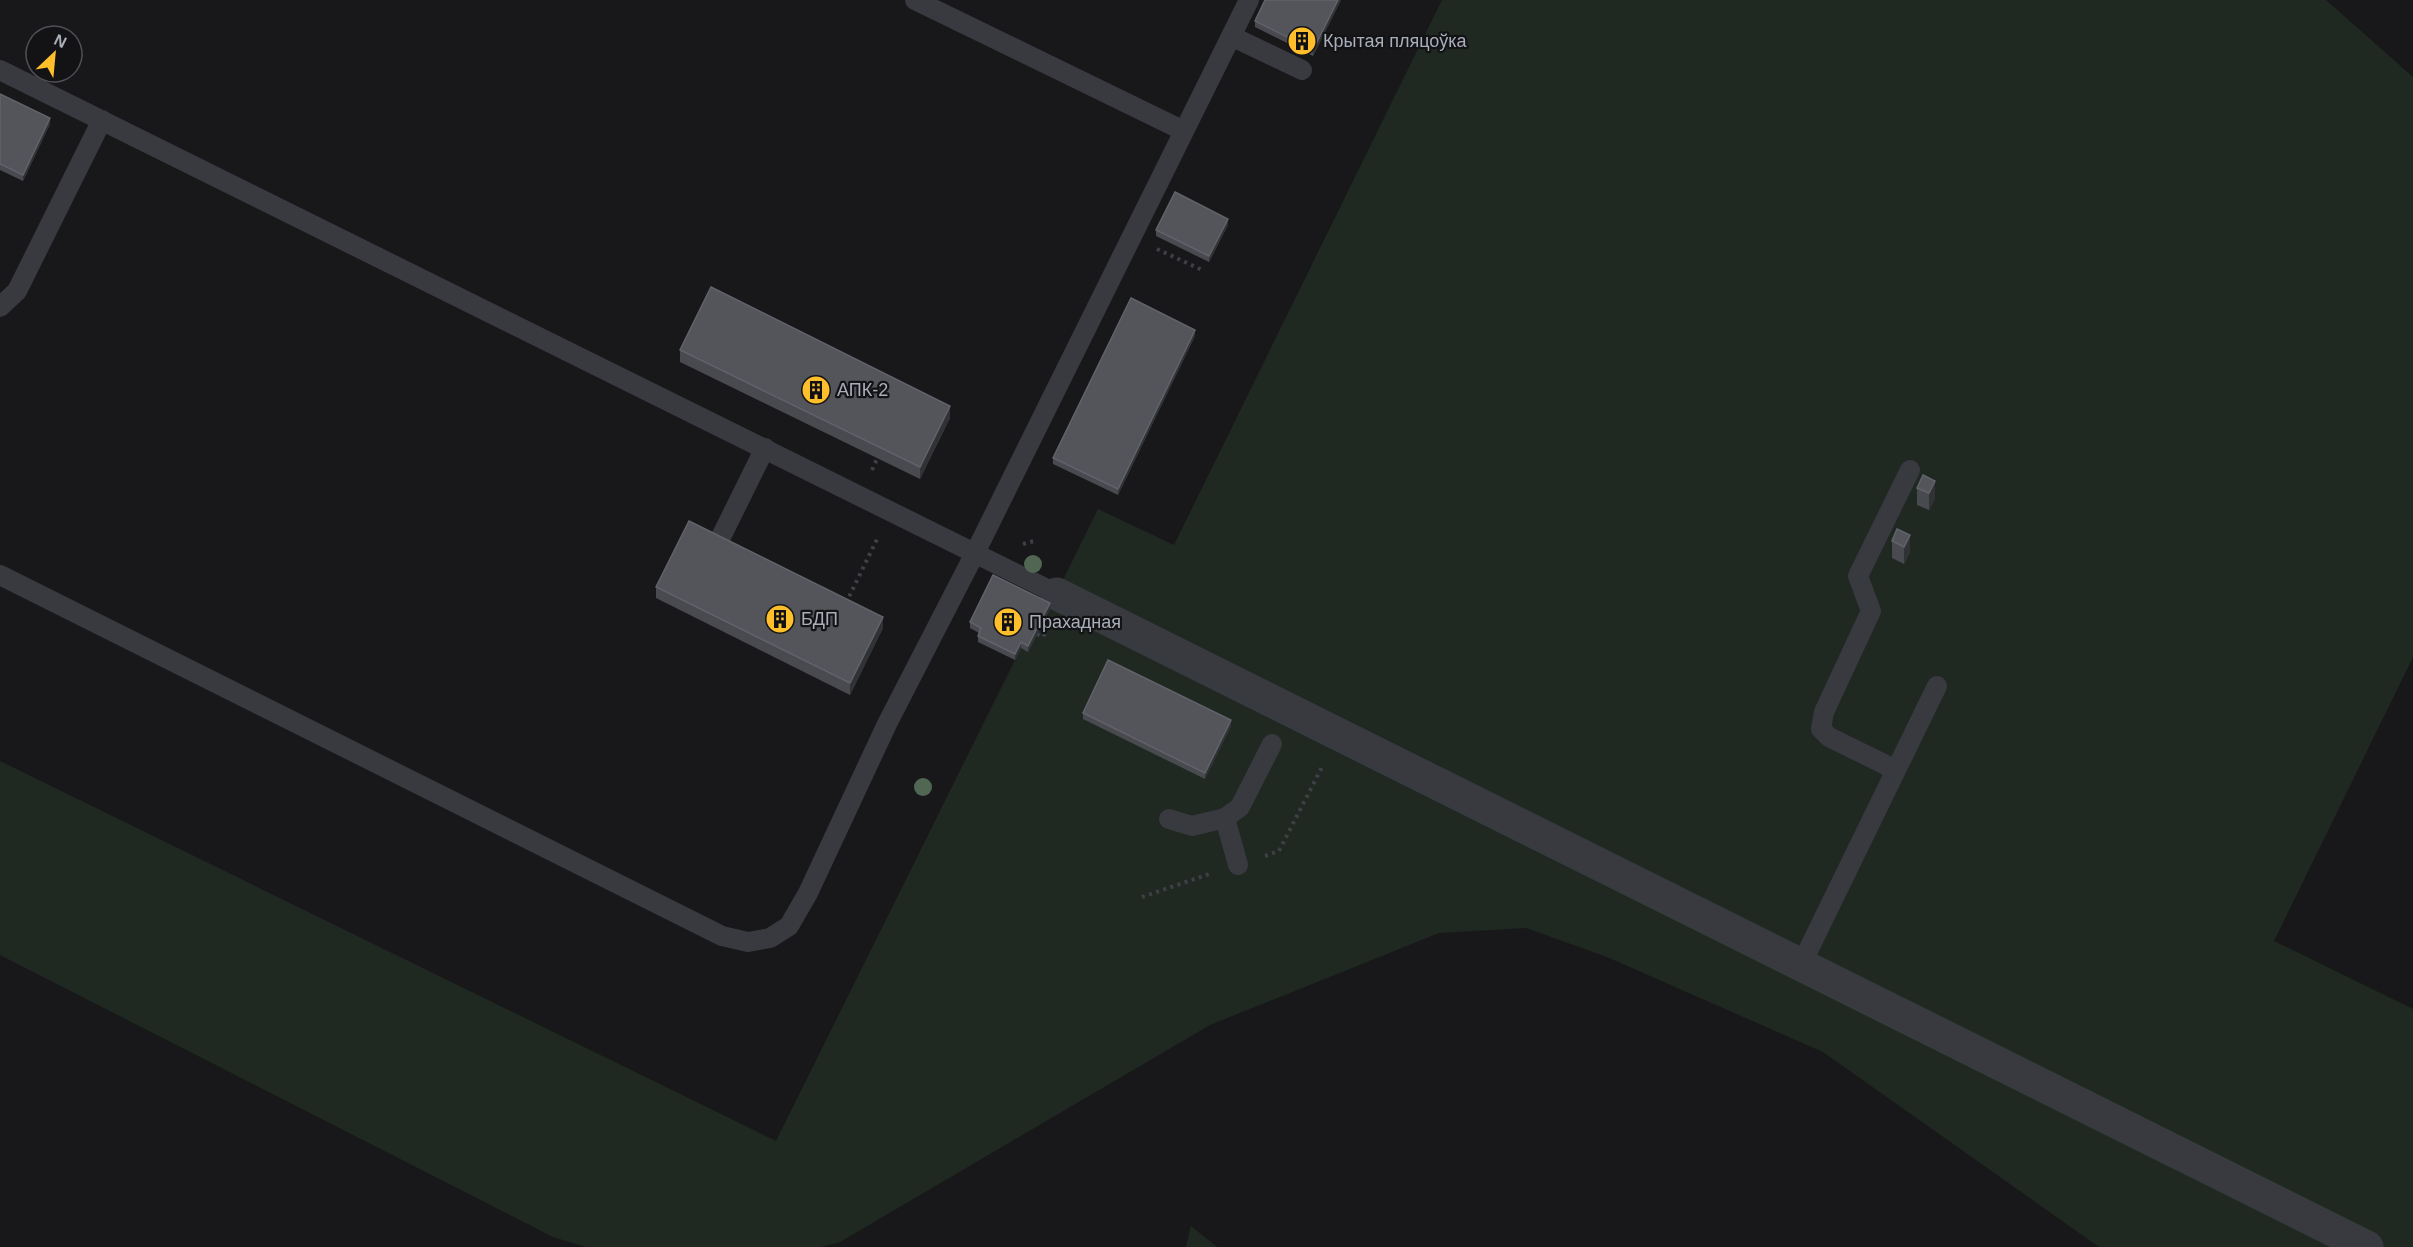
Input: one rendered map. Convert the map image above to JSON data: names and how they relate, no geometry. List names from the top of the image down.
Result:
{
  "places": {
    "building": [
      "Крытая пляцоўка",
      "АПК-2",
      "БДП",
      "Прахадная"
    ]
  },
  "north": "top right"
}
